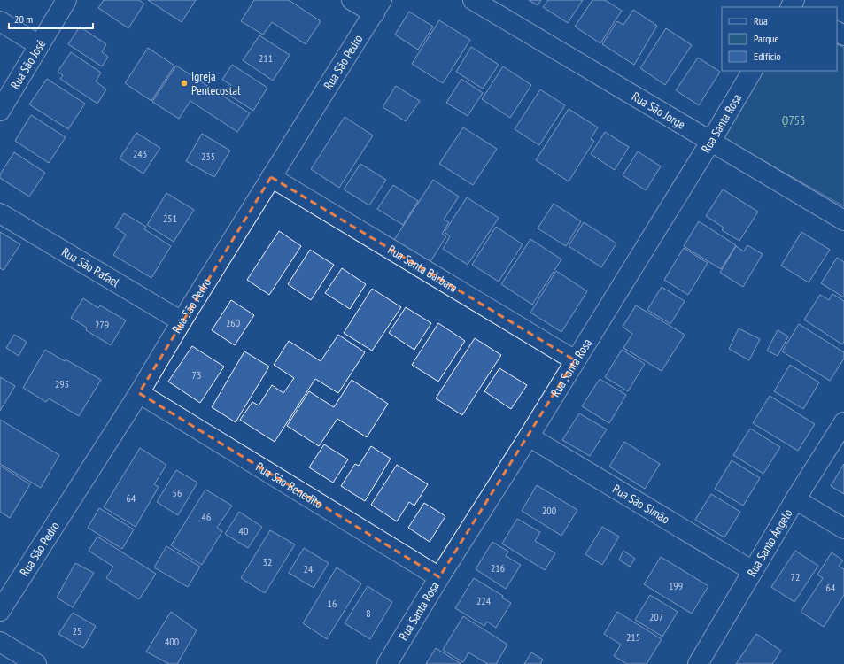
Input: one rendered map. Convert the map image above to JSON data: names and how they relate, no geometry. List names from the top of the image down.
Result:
{
  "streets": {
    "street": [
      "Rua São Pedro",
      "Rua São José",
      "Rua São Jorge",
      "Rua Santa Rosa",
      "Rua São Rafael",
      "Rua Santa Bárbara",
      "Rua São Benedito",
      "Rua São Simão",
      "Rua Santo Ângelo"
    ]
  },
  "crossings": [
    ["Rua São Pedro", "Rua São Rafael"],
    ["Rua São Pedro", "Rua Santa Bárbara"],
    ["Rua São Pedro", "Rua São Benedito"],
    ["Rua São Jorge", "Rua Santa Rosa"],
    ["Rua Santa Rosa", "Rua Santa Bárbara"],
    ["Rua Santa Rosa", "Rua São Benedito"],
    ["Rua Santa Rosa", "Rua São Simão"],
    ["Rua São Simão", "Rua Santo Ângelo"]
  ],
  "parks": ["Q753"],
  "places": ["Igreja Pentecostal"],
  "house_numbers": [
    "211",
    "243",
    "235",
    "251",
    "260",
    "279",
    "73",
    "295",
    "56",
    "64",
    "200",
    "46",
    "40",
    "32",
    "216",
    "24",
    "72",
    "199",
    "64",
    "224",
    "16",
    "8",
    "207",
    "25",
    "215",
    "400"
  ],
  "legend": ["Rua", "Parque", "Edifício"],
  "scale_bar": "20 m"
}
